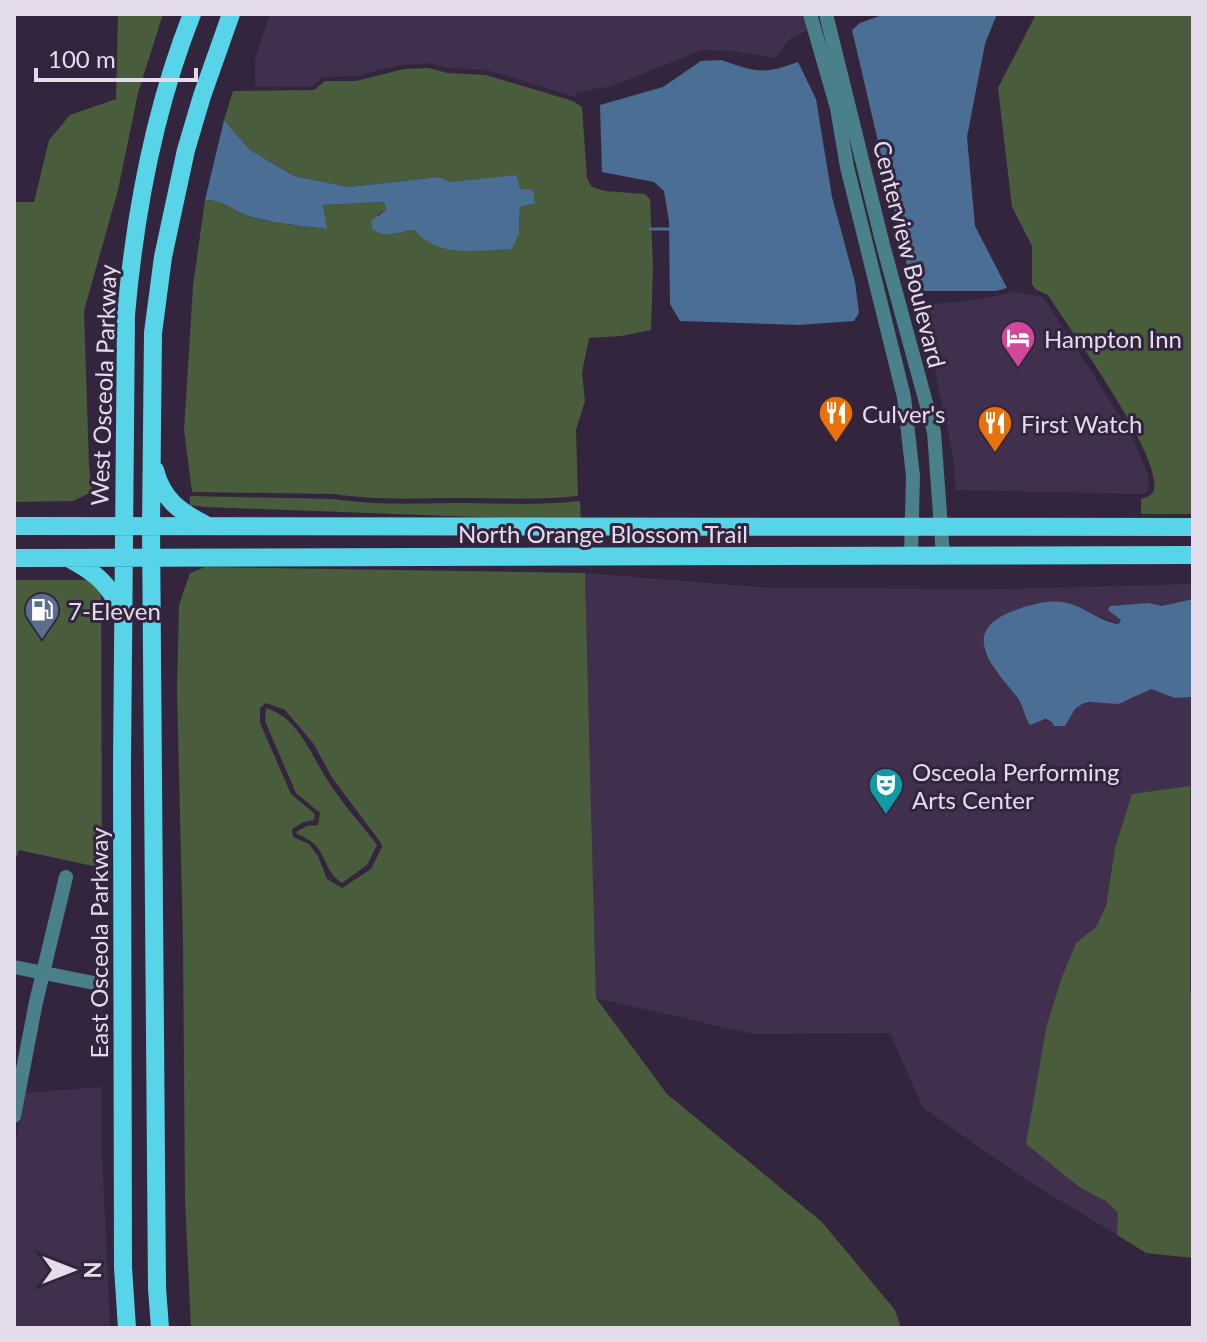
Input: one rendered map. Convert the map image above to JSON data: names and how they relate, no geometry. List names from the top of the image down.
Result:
{
  "streets": {
    "main road": ["West Osceola Parkway", "North Orange Blossom Trail", "East Osceola Parkway"],
    "street": ["Centerview Boulevard"]
  },
  "crossings": [
    ["Centerview Boulevard", "North Orange Blossom Trail"],
    ["West Osceola Parkway", "North Orange Blossom Trail"],
    ["West Osceola Parkway", "East Osceola Parkway"],
    ["North Orange Blossom Trail", "East Osceola Parkway"]
  ],
  "places": {
    "hotel": ["Hampton Inn"],
    "restaurant": ["Culver's", "First Watch"],
    "fuel station": ["7-Eleven"],
    "theatre": ["Osceola Performing Arts Center"]
  },
  "scale_bar": "100 m",
  "north": "right"
}
